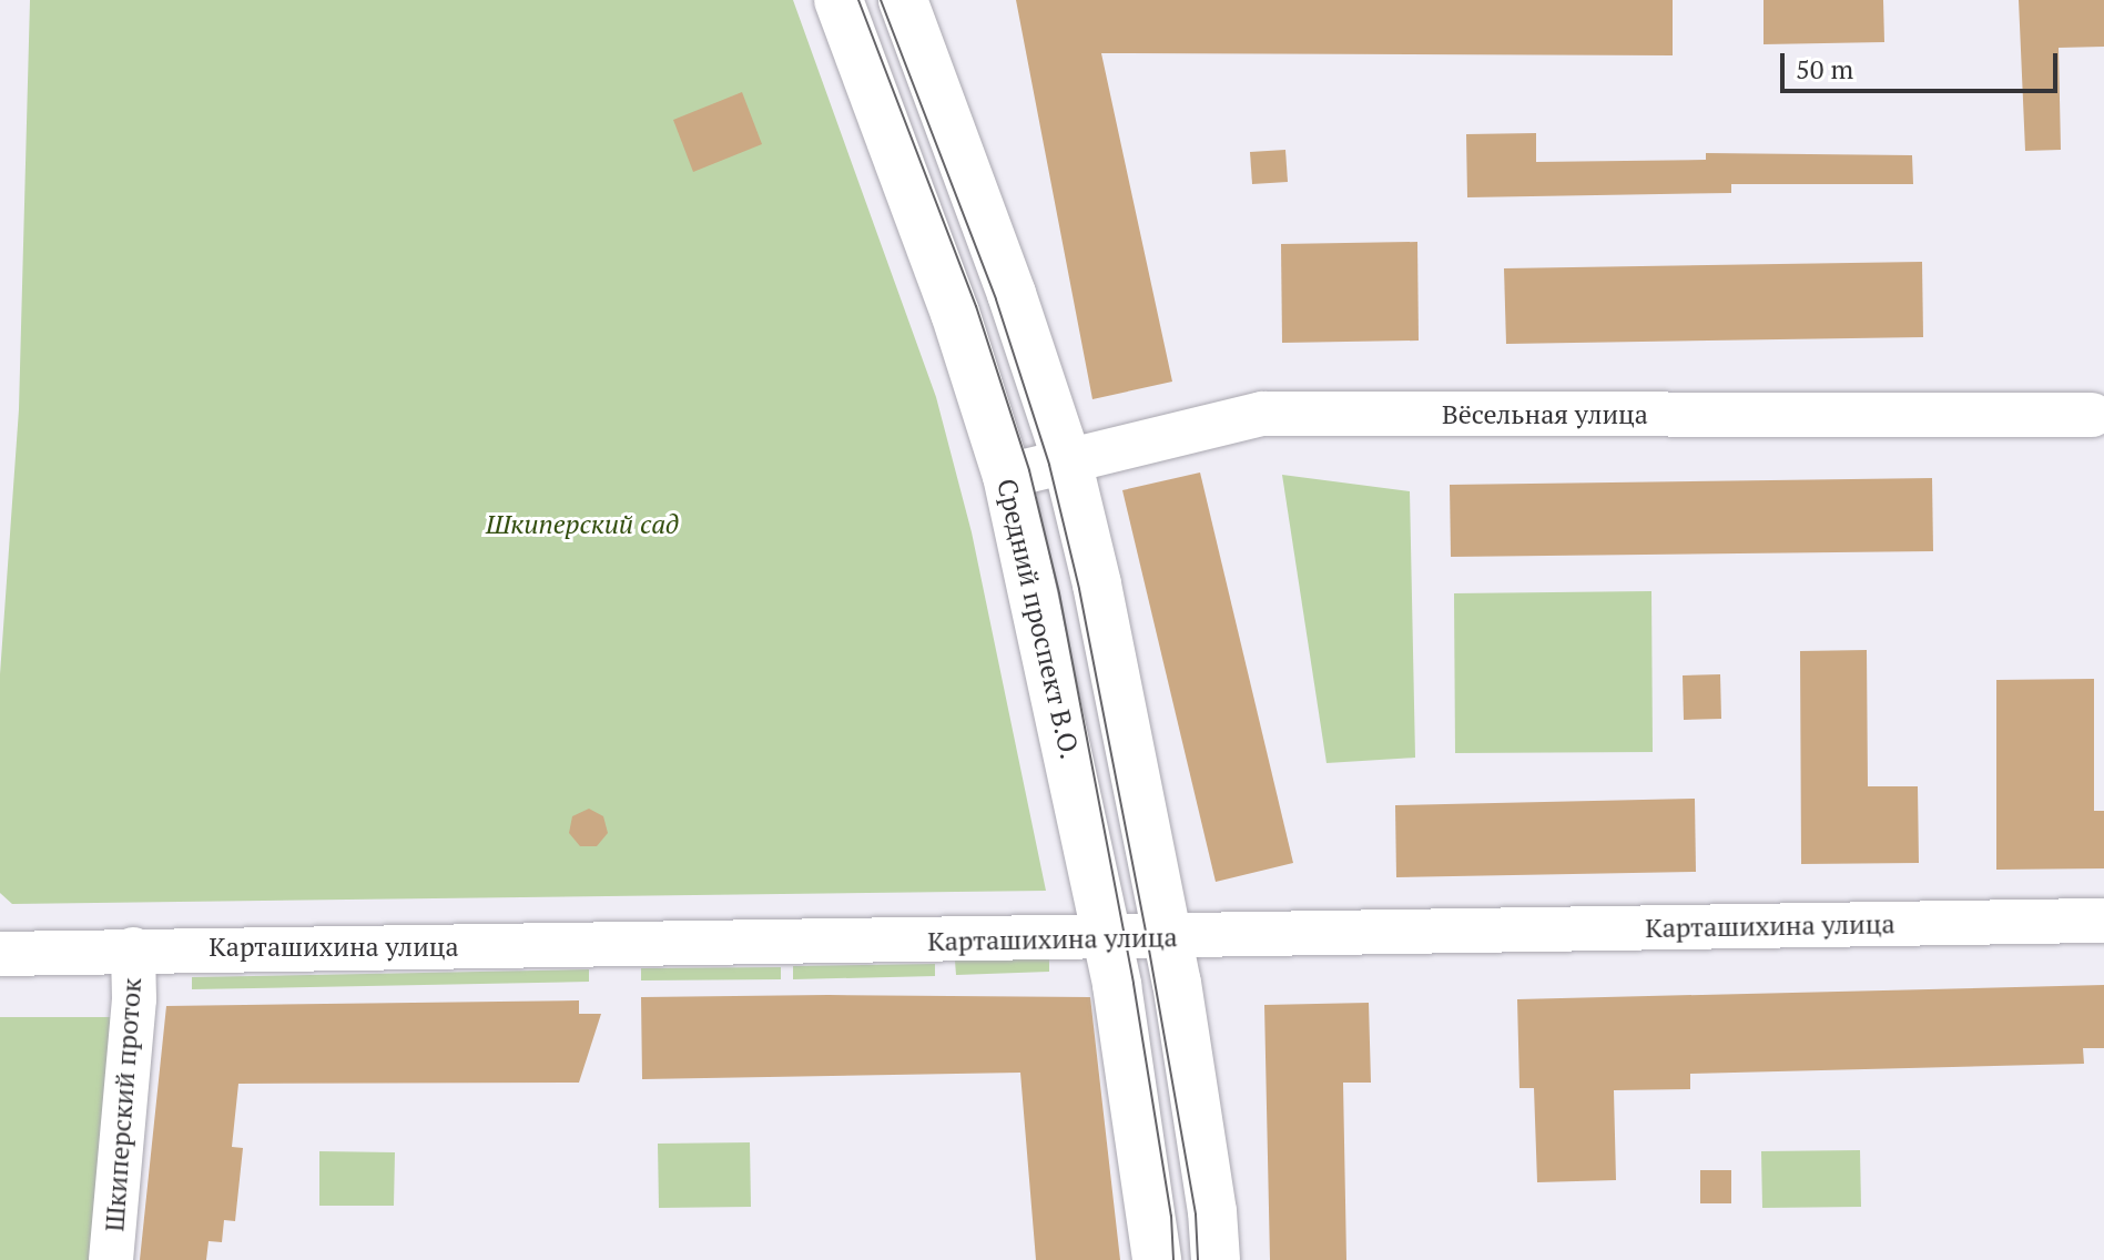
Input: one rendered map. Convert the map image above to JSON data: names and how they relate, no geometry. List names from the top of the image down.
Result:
{
  "streets": {
    "main road": ["Средний проспект В.О."],
    "street": ["Вёсельная улица", "Карташихина улица", "Шкиперский проток"]
  },
  "crossings": [
    ["Вёсельная улица", "Средний проспект В.О."],
    ["Средний проспект В.О.", "Карташихина улица"],
    ["Карташихина улица", "Шкиперский проток"]
  ],
  "parks": ["Шкиперский сад"],
  "scale_bar": "50 m"
}
